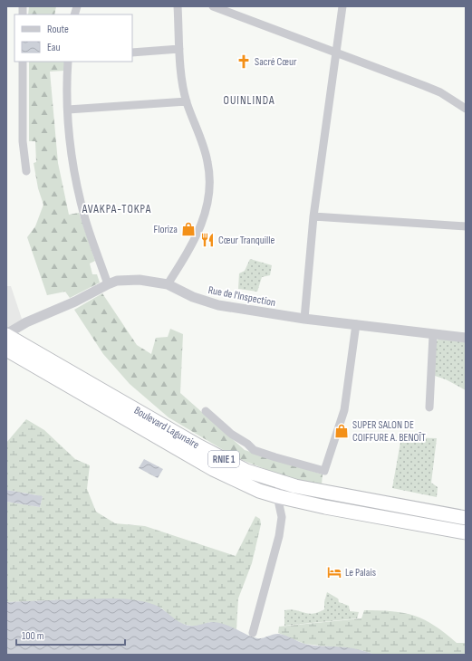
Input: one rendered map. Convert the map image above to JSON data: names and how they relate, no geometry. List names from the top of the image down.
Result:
{
  "streets": {
    "highway": ["Boulevard Lagunaire", "RNIE 1"],
    "street": ["Rue de l'Inspection"]
  },
  "crossings": [
    ["Rue de l'Inspection", "Boulevard Lagunaire"]
  ],
  "districts": ["OUINLINDA", "AVAKPA-TOKPA"],
  "places": {
    "church": ["Sacré Cœur"],
    "shop": ["Floriza", "SUPER SALON DE COIFFURE A. BENOÎT"],
    "restaurant": ["Cœur Tranquille"],
    "hotel": ["Le Palais"]
  },
  "legend": ["Route", "Eau"],
  "scale_bar": "100 m"
}
